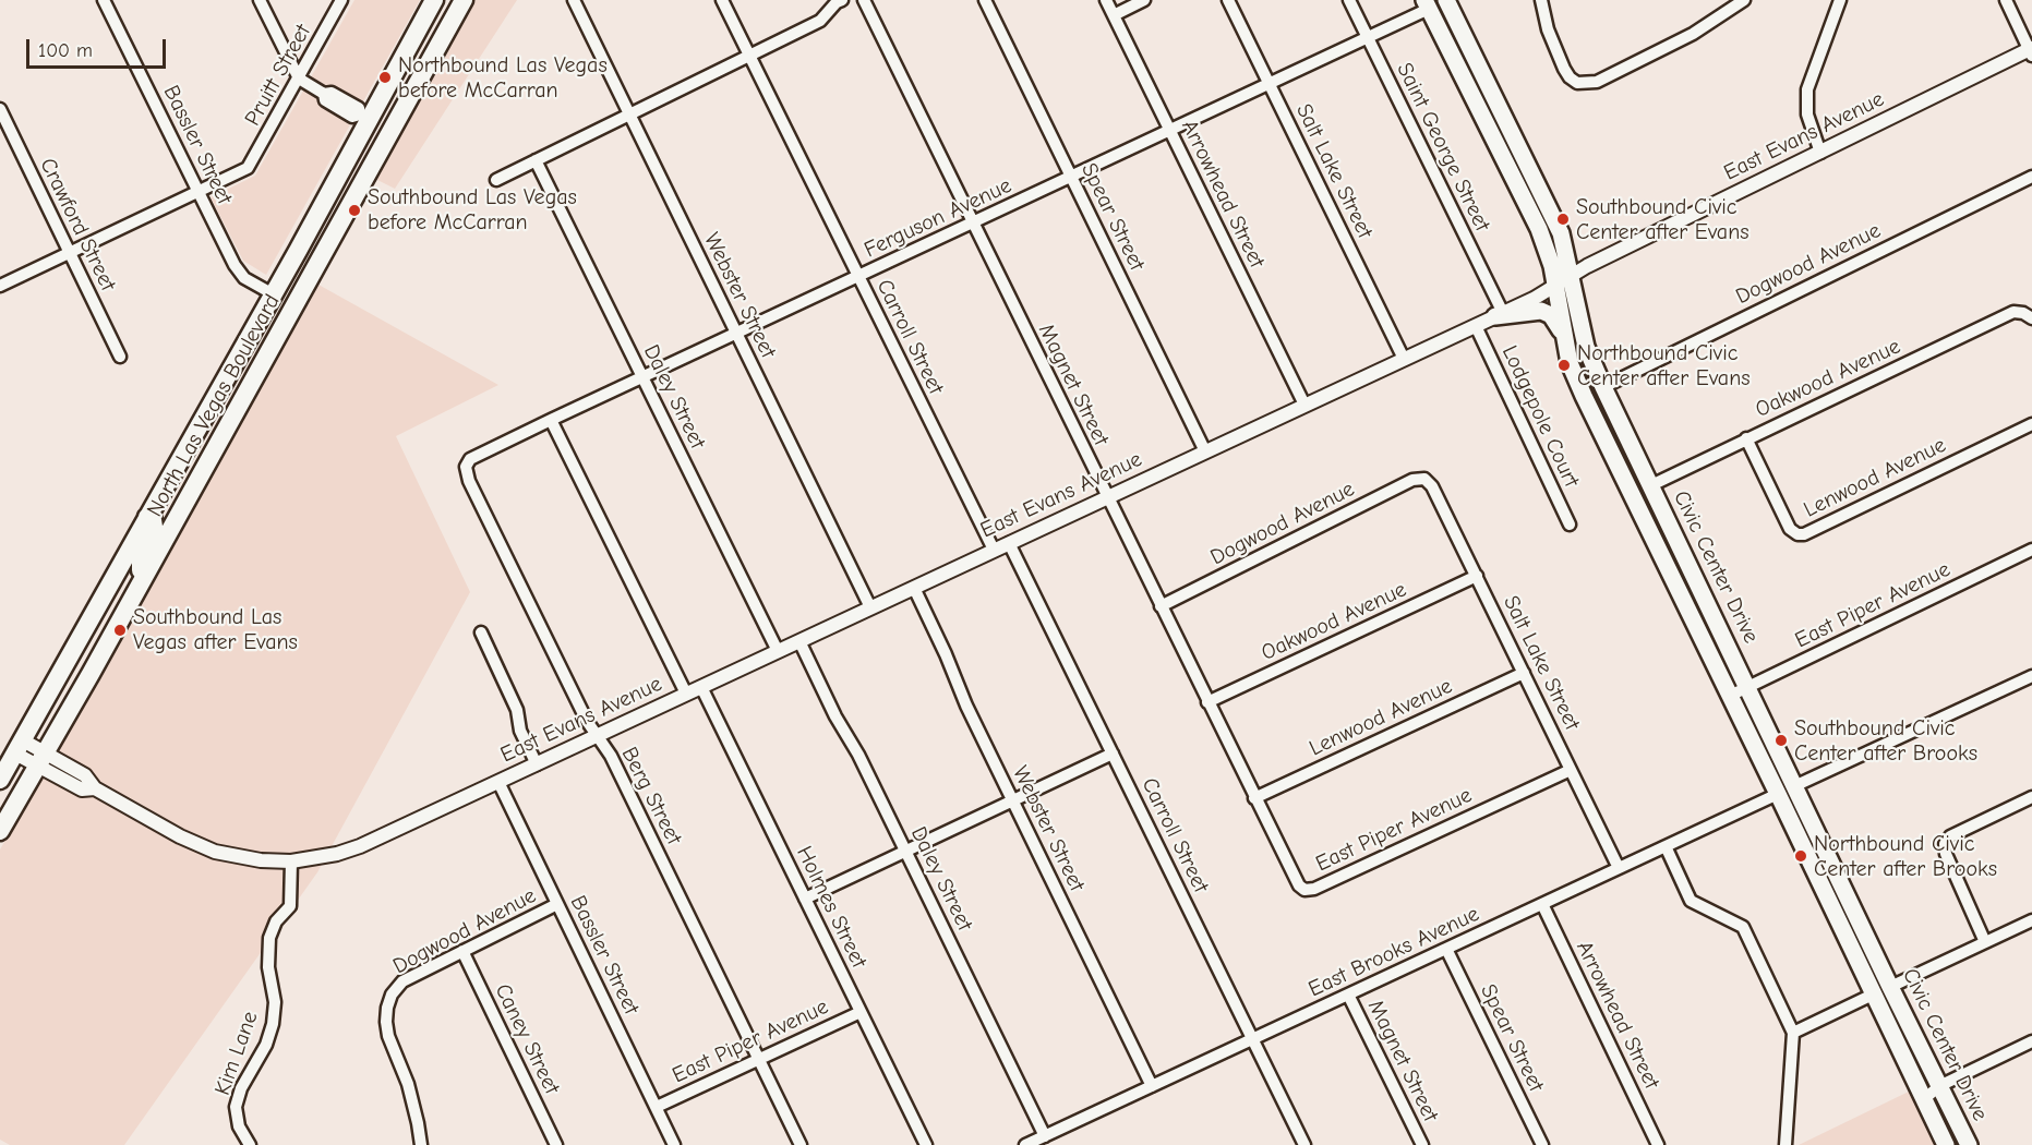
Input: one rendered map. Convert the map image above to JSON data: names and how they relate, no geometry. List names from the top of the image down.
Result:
{
  "streets": {
    "main road": ["North Las Vegas Boulevard", "Civic Center Drive"],
    "street": [
      "Pruitt Street",
      "East Evans Avenue",
      "Bassler Street",
      "Saint George Street",
      "Salt Lake Street",
      "Arrowhead Street",
      "Spear Street",
      "Ferguson Avenue",
      "Crawford Street",
      "Dogwood Avenue",
      "Webster Street",
      "Carroll Street",
      "Oakwood Avenue",
      "Magnet Street",
      "Daley Street",
      "Lodgepole Court",
      "Lenwood Avenue",
      "East Piper Avenue",
      "Berg Street",
      "Holmes Street",
      "East Brooks Avenue",
      "Caney Street",
      "Kim Lane"
    ]
  },
  "crossings": [
    ["Pruitt Street", "Bassler Street"],
    ["East Evans Avenue", "Bassler Street"],
    ["East Evans Avenue", "Saint George Street"],
    ["East Evans Avenue", "Salt Lake Street"],
    ["East Evans Avenue", "Arrowhead Street"],
    ["East Evans Avenue", "Spear Street"],
    ["East Evans Avenue", "Webster Street"],
    ["East Evans Avenue", "Carroll Street"],
    ["East Evans Avenue", "Magnet Street"],
    ["East Evans Avenue", "Daley Street"],
    ["East Evans Avenue", "North Las Vegas Boulevard"],
    ["East Evans Avenue", "Lodgepole Court"],
    ["East Evans Avenue", "Civic Center Drive"],
    ["East Evans Avenue", "Berg Street"],
    ["East Evans Avenue", "Holmes Street"],
    ["East Evans Avenue", "Kim Lane"],
    ["Bassler Street", "Dogwood Avenue"],
    ["Bassler Street", "North Las Vegas Boulevard"],
    ["Bassler Street", "East Piper Avenue"],
    ["Saint George Street", "Ferguson Avenue"],
    ["Salt Lake Street", "Ferguson Avenue"],
    ["Salt Lake Street", "Dogwood Avenue"],
    ["Salt Lake Street", "Oakwood Avenue"],
    ["Salt Lake Street", "Lenwood Avenue"],
    ["Salt Lake Street", "East Piper Avenue"],
    ["Salt Lake Street", "East Brooks Avenue"],
    ["Arrowhead Street", "Ferguson Avenue"],
    ["Arrowhead Street", "East Brooks Avenue"],
    ["Spear Street", "Ferguson Avenue"],
    ["Spear Street", "East Brooks Avenue"],
    ["Ferguson Avenue", "Webster Street"],
    ["Ferguson Avenue", "Carroll Street"],
    ["Ferguson Avenue", "Magnet Street"],
    ["Ferguson Avenue", "Daley Street"],
    ["Ferguson Avenue", "Civic Center Drive"],
    ["Ferguson Avenue", "Berg Street"],
    ["Dogwood Avenue", "Magnet Street"],
    ["Dogwood Avenue", "Civic Center Drive"],
    ["Dogwood Avenue", "Caney Street"],
    ["Webster Street", "East Brooks Avenue"],
    ["Carroll Street", "East Brooks Avenue"],
    ["Oakwood Avenue", "Magnet Street"],
    ["Oakwood Avenue", "Lenwood Avenue"],
    ["Oakwood Avenue", "Civic Center Drive"],
    ["Magnet Street", "Lenwood Avenue"],
    ["Magnet Street", "East Piper Avenue"],
    ["Magnet Street", "East Brooks Avenue"],
    ["Daley Street", "East Brooks Avenue"],
    ["Civic Center Drive", "East Piper Avenue"],
    ["Civic Center Drive", "East Brooks Avenue"],
    ["East Piper Avenue", "Berg Street"],
    ["East Piper Avenue", "Holmes Street"]
  ],
  "places": [
    "Northbound Las Vegas before McCarran",
    "Southbound Las Vegas before McCarran",
    "Southbound Civic Center after Evans",
    "Northbound Civic Center after Evans",
    "Southbound Las Vegas after Evans",
    "Southbound Civic Center after Brooks",
    "Northbound Civic Center after Brooks"
  ],
  "scale_bar": "100 m"
}
